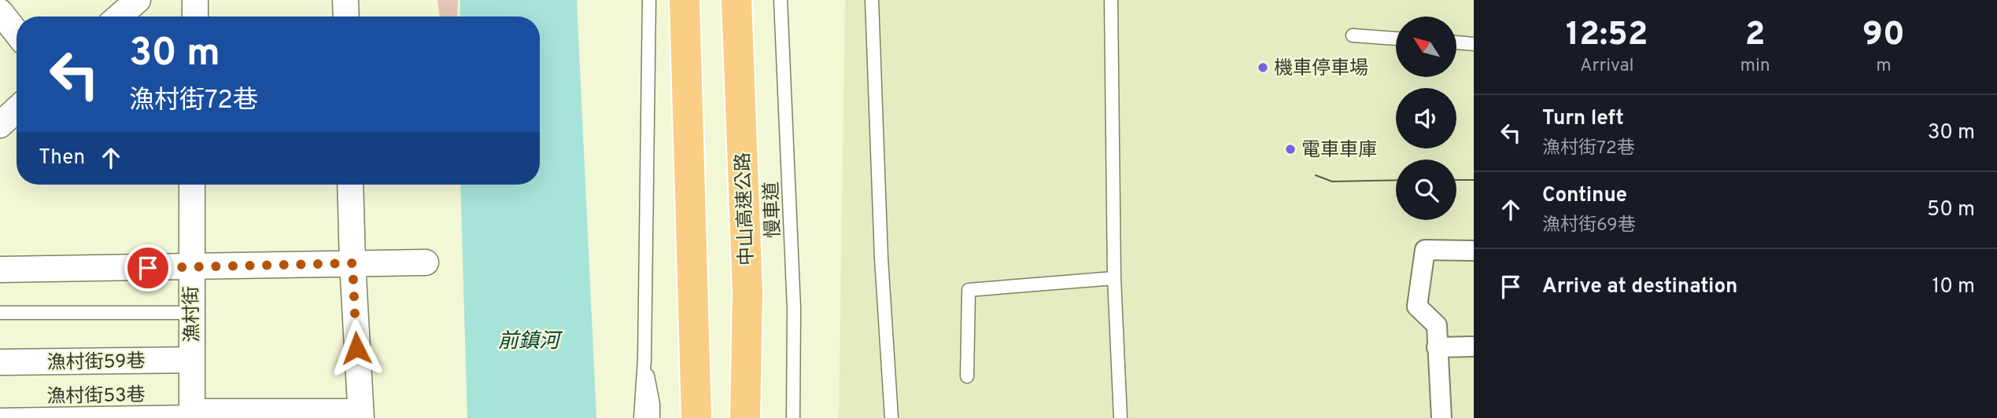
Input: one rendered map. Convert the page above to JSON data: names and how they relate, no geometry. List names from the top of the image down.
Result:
{
  "streets": {
    "highway": ["中山高速公路"],
    "street": ["漁村街", "漁村街59巷"],
    "lane": ["慢車道", "漁村街53巷"]
  },
  "crossings": [
    ["漁村街", "漁村街59巷"],
    ["漁村街", "漁村街53巷"]
  ],
  "water": ["前鎮河"],
  "places": ["機車停車場", "電車車庫"],
  "north": "top left",
  "page": {
    "eta": [
      "12:52",
      "Arrival",
      "2",
      "min",
      "90",
      "m"
    ],
    "turn": ["30 m", "漁村街72巷"],
    "list": [
      {
        "name": "Turn left",
        "note": "漁村街72巷",
        "value": "30 m"
      },
      {
        "name": "Continue",
        "note": "漁村街69巷",
        "value": "50 m"
      },
      {
        "name": "Arrive at destination",
        "value": "10 m"
      }
    ],
    "then": "Then"
  }
}
